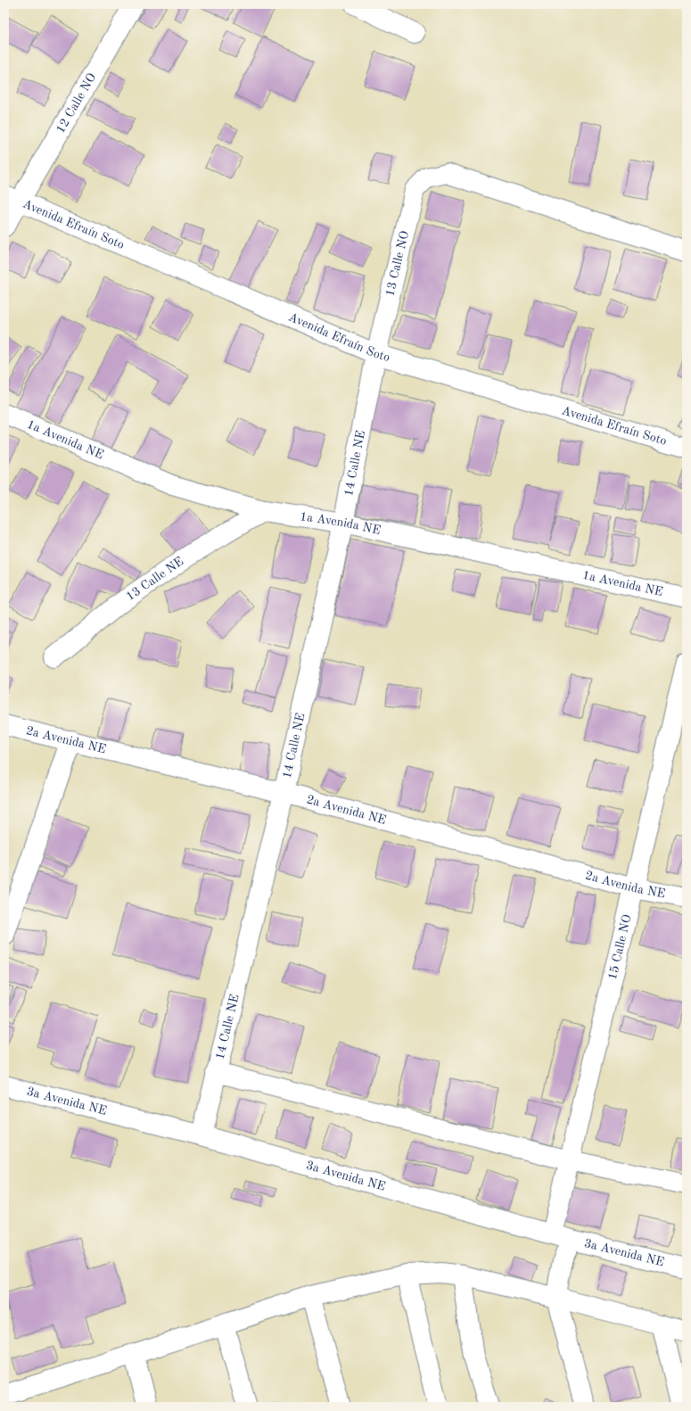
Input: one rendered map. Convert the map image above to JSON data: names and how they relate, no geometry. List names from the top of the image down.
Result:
{
  "streets": {
    "street": [
      "12 Calle NO",
      "Avenida Efraín Soto",
      "13 Calle NO",
      "1a Avenida NE",
      "14 Calle NE",
      "13 Calle NE",
      "2a Avenida NE",
      "15 Calle NO",
      "3a Avenida NE"
    ]
  },
  "crossings": [
    ["12 Calle NO", "Avenida Efraín Soto"],
    ["Avenida Efraín Soto", "13 Calle NO"],
    ["Avenida Efraín Soto", "14 Calle NE"],
    ["13 Calle NO", "14 Calle NE"],
    ["1a Avenida NE", "14 Calle NE"],
    ["1a Avenida NE", "13 Calle NE"],
    ["14 Calle NE", "2a Avenida NE"],
    ["14 Calle NE", "3a Avenida NE"],
    ["2a Avenida NE", "15 Calle NO"],
    ["15 Calle NO", "3a Avenida NE"]
  ]
}
